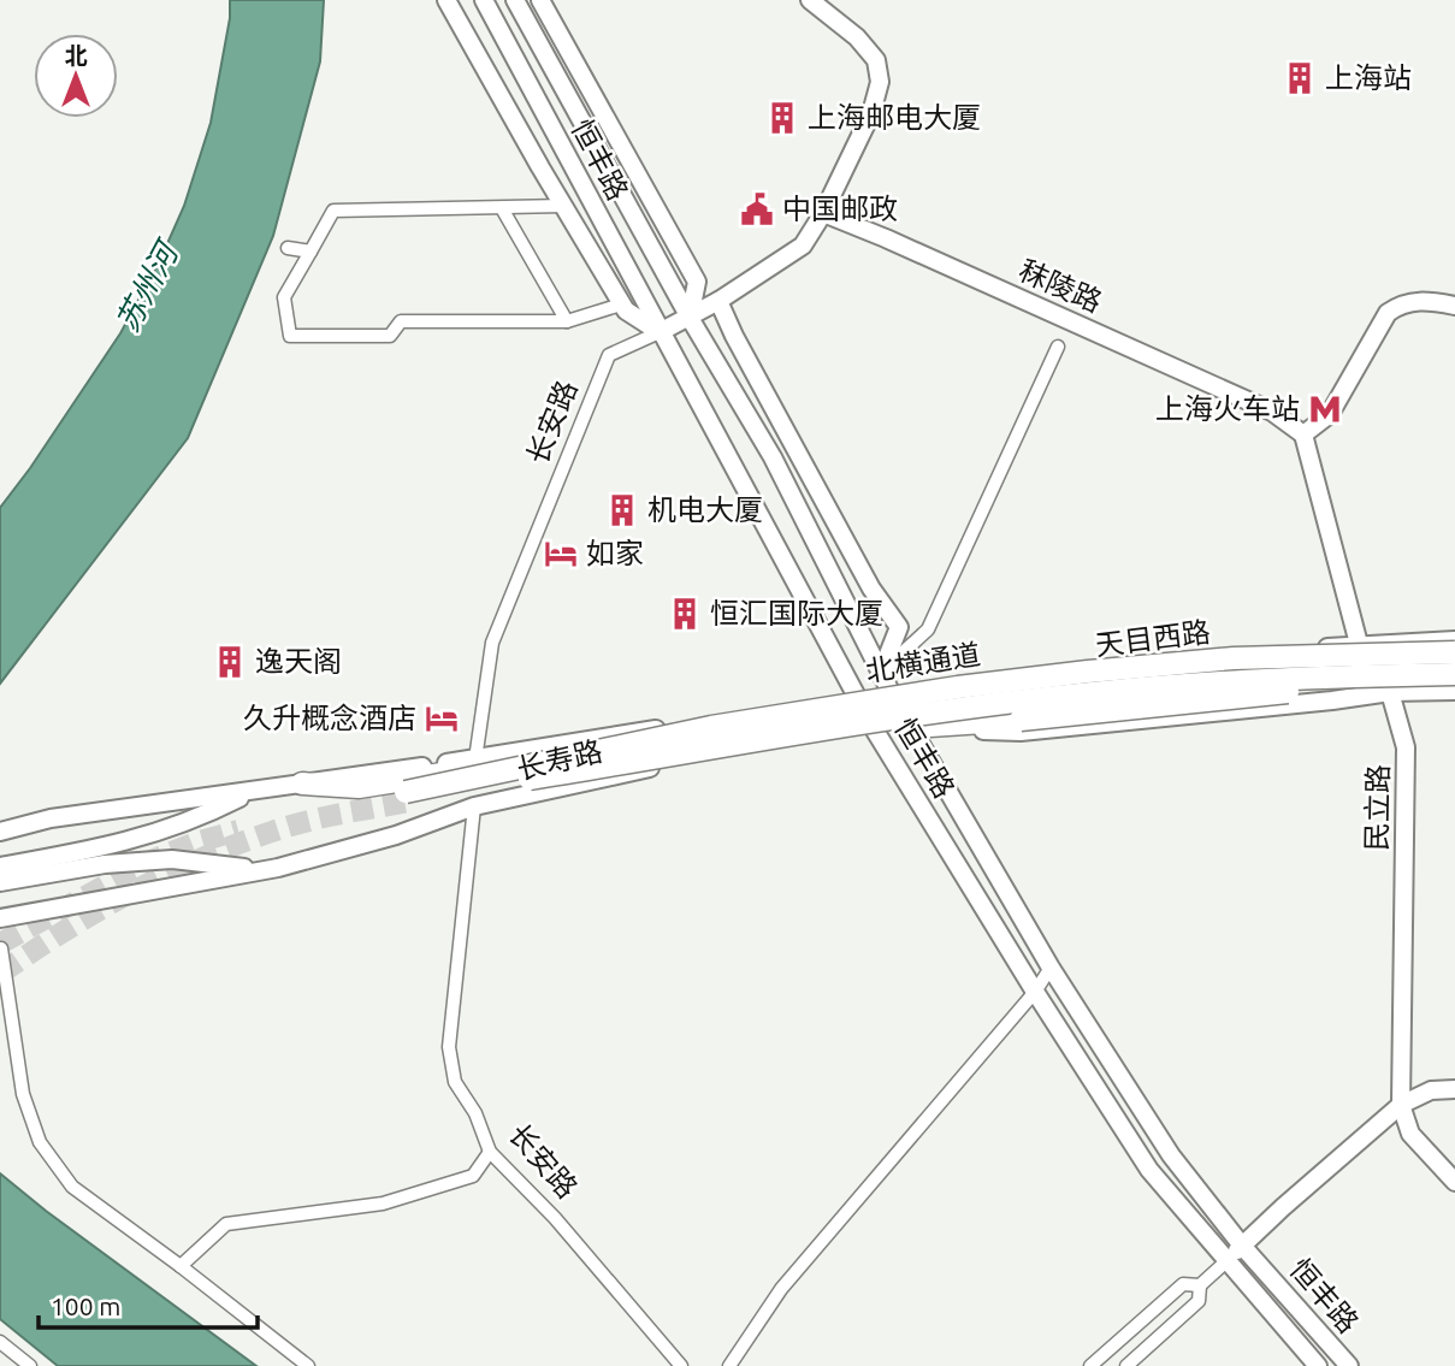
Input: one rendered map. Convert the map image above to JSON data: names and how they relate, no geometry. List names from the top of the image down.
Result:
{
  "streets": {
    "highway": ["北横通道"],
    "main road": [
      "恒丰路",
      "秣陵路",
      "长安路",
      "天目西路",
      "长寿路",
      "民立路"
    ]
  },
  "crossings": [
    ["恒丰路", "长安路"],
    ["恒丰路", "天目西路"],
    ["恒丰路", "长寿路"],
    ["秣陵路", "长安路"],
    ["秣陵路", "民立路"],
    ["长安路", "长寿路"],
    ["天目西路", "长寿路"],
    ["天目西路", "民立路"]
  ],
  "water": ["苏州河"],
  "places": {
    "building": [
      "上海站",
      "上海邮电大厦",
      "机电大厦",
      "恒汇国际大厦",
      "逸天阁"
    ],
    "public building": ["中国邮政"],
    "metro station": ["上海火车站"],
    "hotel": ["如家", "久升概念酒店"]
  },
  "scale_bar": "100 m",
  "north": "top"
}
